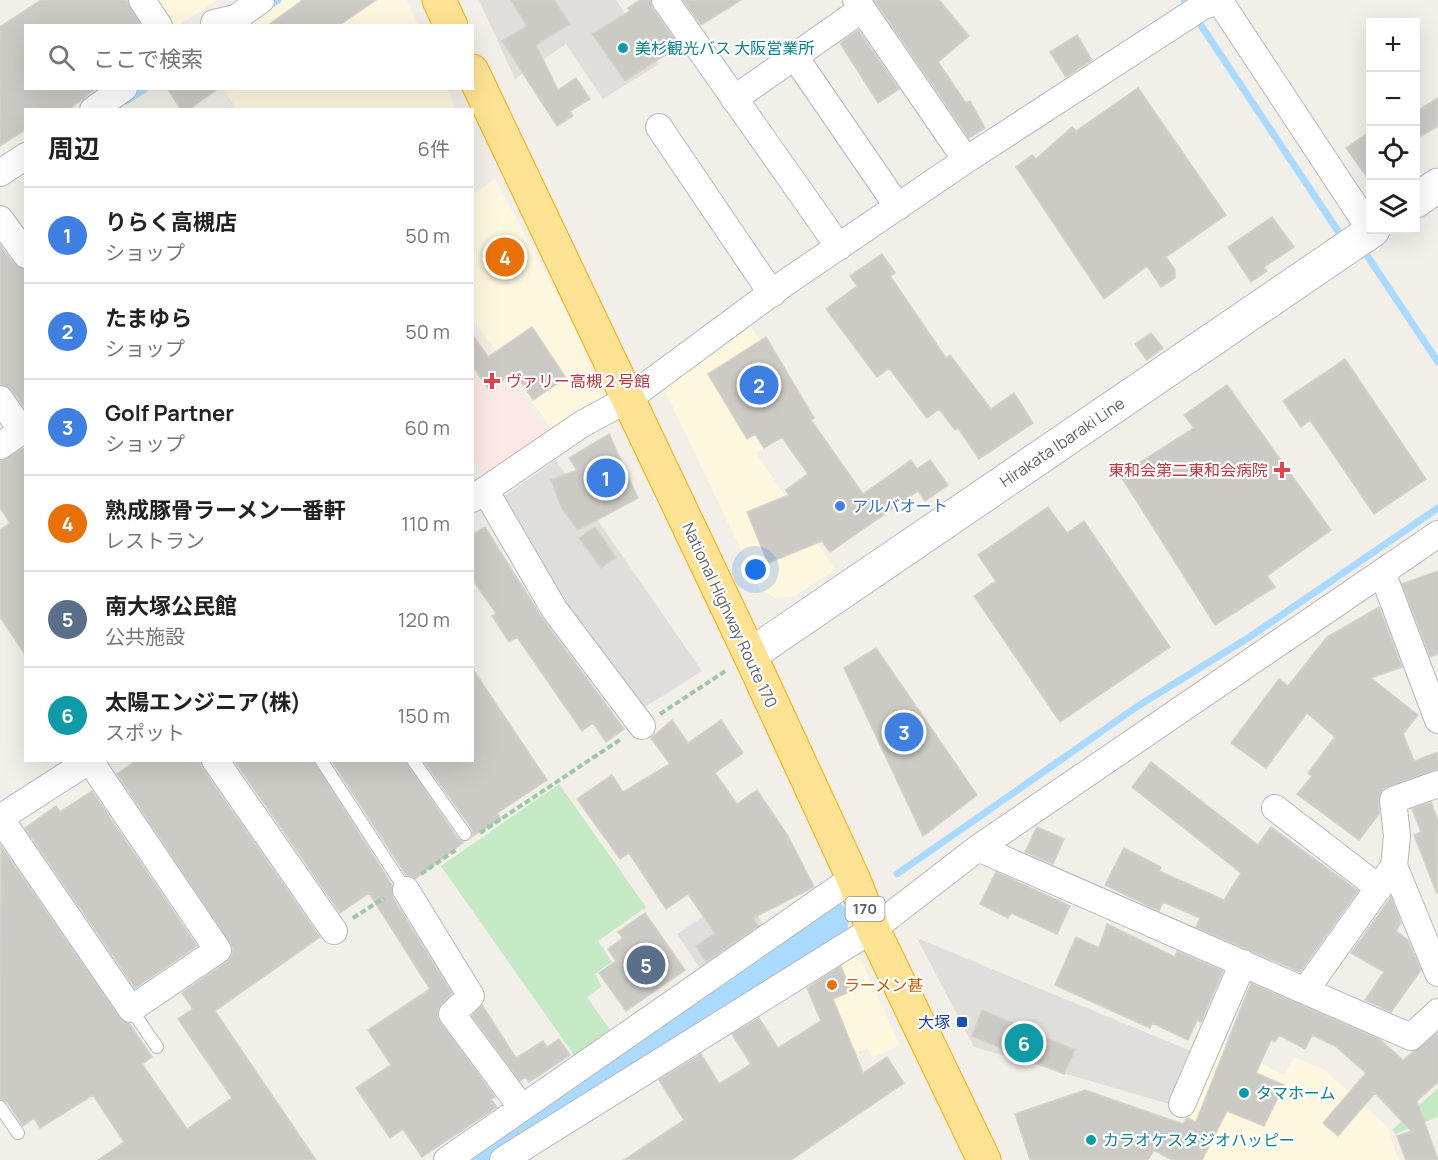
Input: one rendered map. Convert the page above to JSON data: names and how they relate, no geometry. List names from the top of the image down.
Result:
{
  "streets": {
    "highway": ["National Highway Route 170", "170"],
    "main road": ["Hirakata Ibaraki Line"]
  },
  "crossings": [
    ["Hirakata Ibaraki Line", "National Highway Route 170"]
  ],
  "places": {
    "other": [
      "美杉観光バス 大阪営業所",
      "アルバオート",
      "ラーメン甚",
      "タマホーム",
      "カラオケスタジオハッピー"
    ],
    "health": ["ヴァリー高槻２号館", "東和会第二東和会病院"],
    "transit": ["大塚"]
  },
  "page": {
    "map_buttons": ["+", "−"],
    "search": "ここで検索",
    "heading": ["周辺", "6件"],
    "list": [
      {
        "mark": "1",
        "name": "りらく高槻店",
        "note": "ショップ",
        "value": "50 m"
      },
      {
        "mark": "2",
        "name": "たまゆら",
        "note": "ショップ",
        "value": "50 m"
      },
      {
        "mark": "3",
        "name": "Golf Partner",
        "note": "ショップ",
        "value": "60 m"
      },
      {
        "mark": "4",
        "name": "熟成豚骨ラーメン一番軒",
        "note": "レストラン",
        "value": "110 m"
      },
      {
        "mark": "5",
        "name": "南大塚公民館",
        "note": "公共施設",
        "value": "120 m"
      },
      {
        "mark": "6",
        "name": "太陽エンジニア(株)",
        "note": "スポット",
        "value": "150 m"
      }
    ],
    "pins": [
      "4",
      "2",
      "1",
      "3",
      "5",
      "6"
    ]
  }
}
